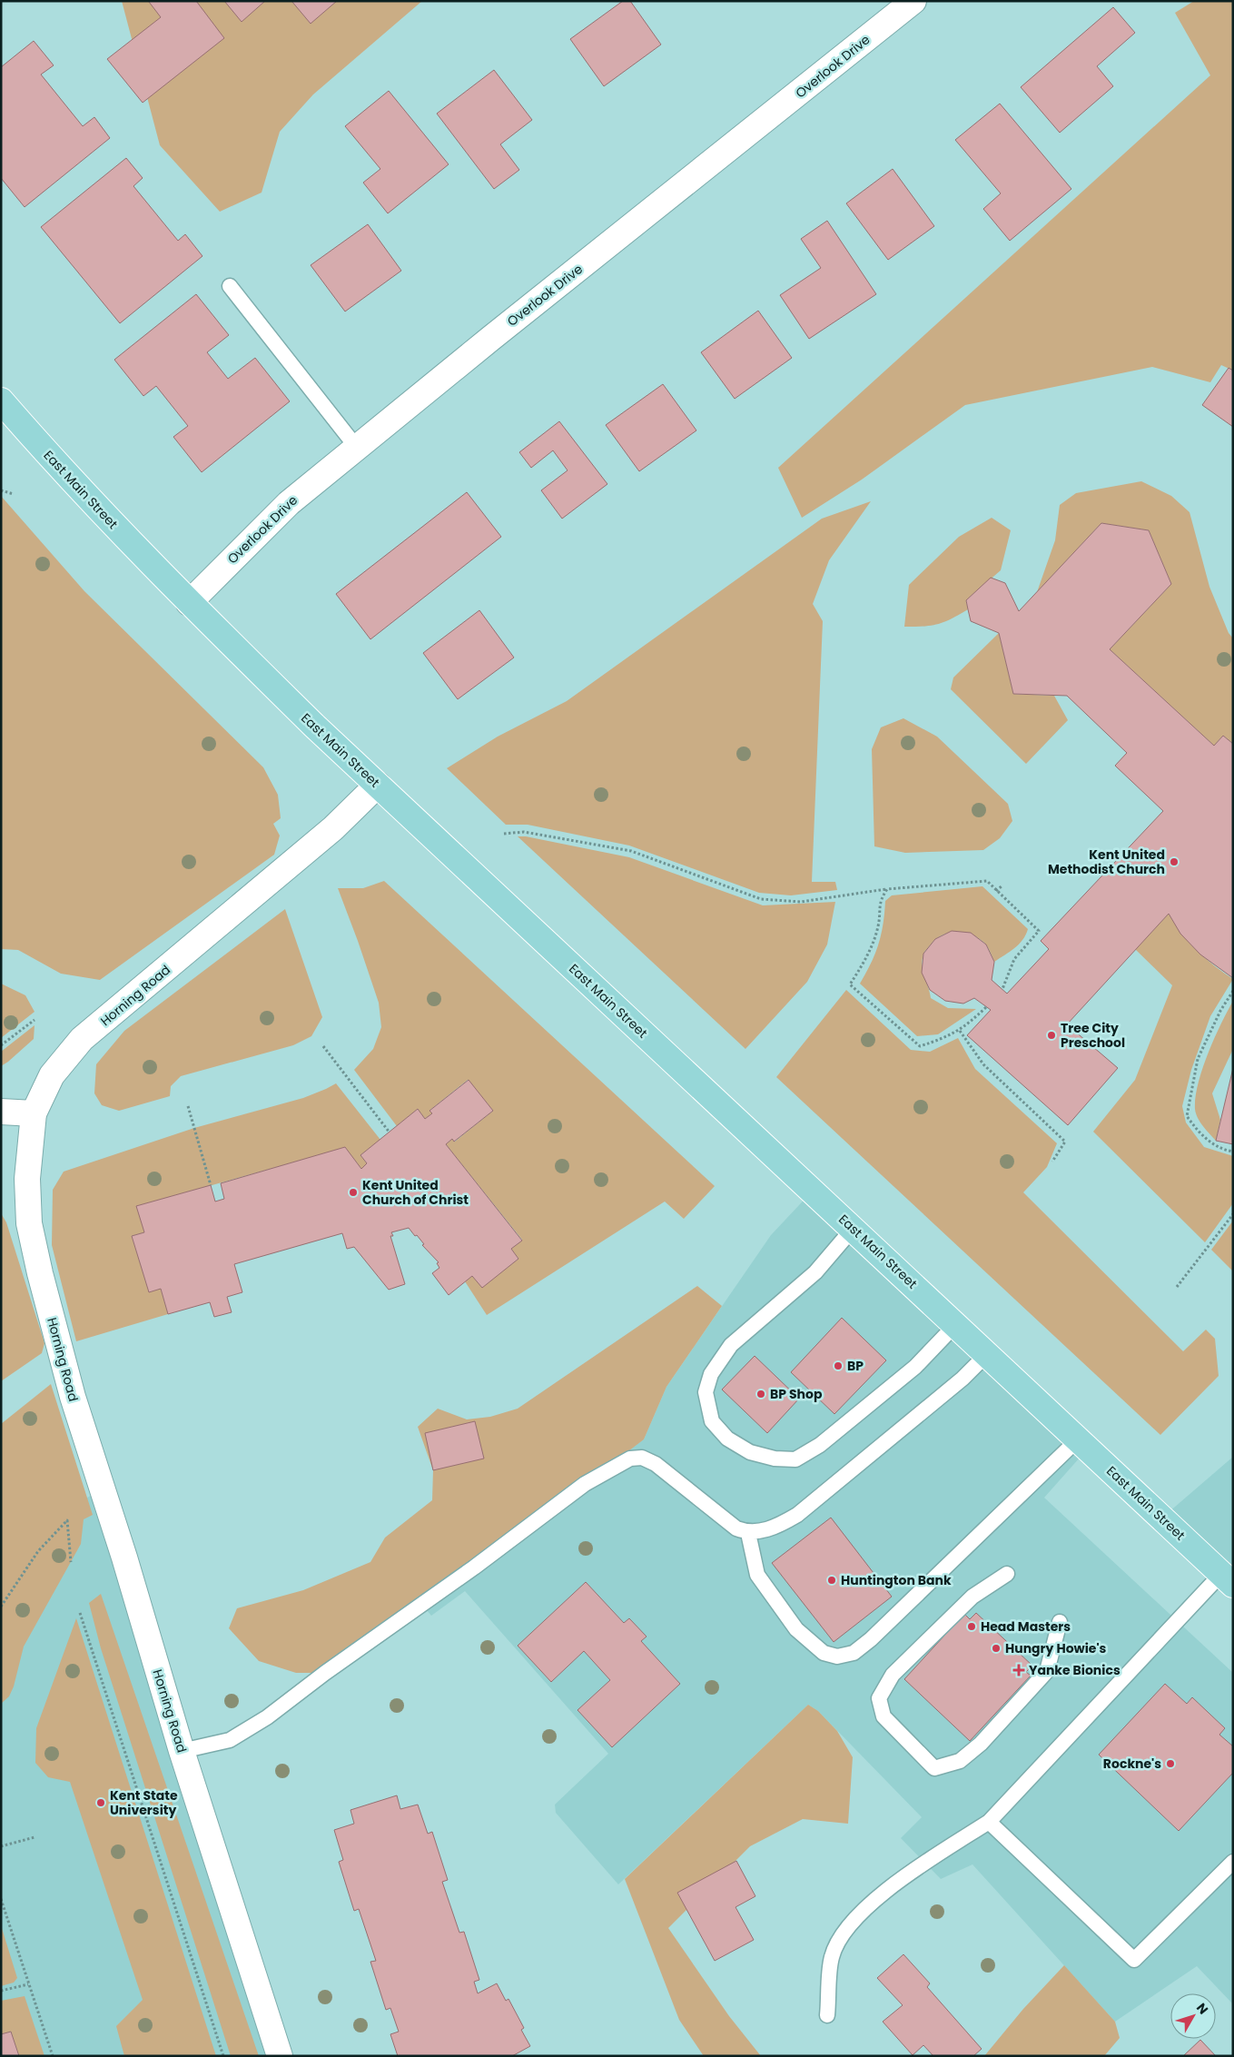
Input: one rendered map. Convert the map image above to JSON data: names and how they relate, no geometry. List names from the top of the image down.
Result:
{
  "streets": {
    "main road": ["East Main Street"],
    "street": ["Overlook Drive", "Horning Road"]
  },
  "crossings": [
    ["Overlook Drive", "East Main Street"],
    ["East Main Street", "Horning Road"]
  ],
  "places": {
    "other": [
      "Kent United Methodist Church",
      "Tree City Preschool",
      "Kent United Church of Christ",
      "BP",
      "BP Shop",
      "Huntington Bank",
      "Head Masters",
      "Hungry Howie's",
      "Rockne's",
      "Kent State University"
    ],
    "health": ["Yanke Bionics"]
  },
  "north": "top right"
}
